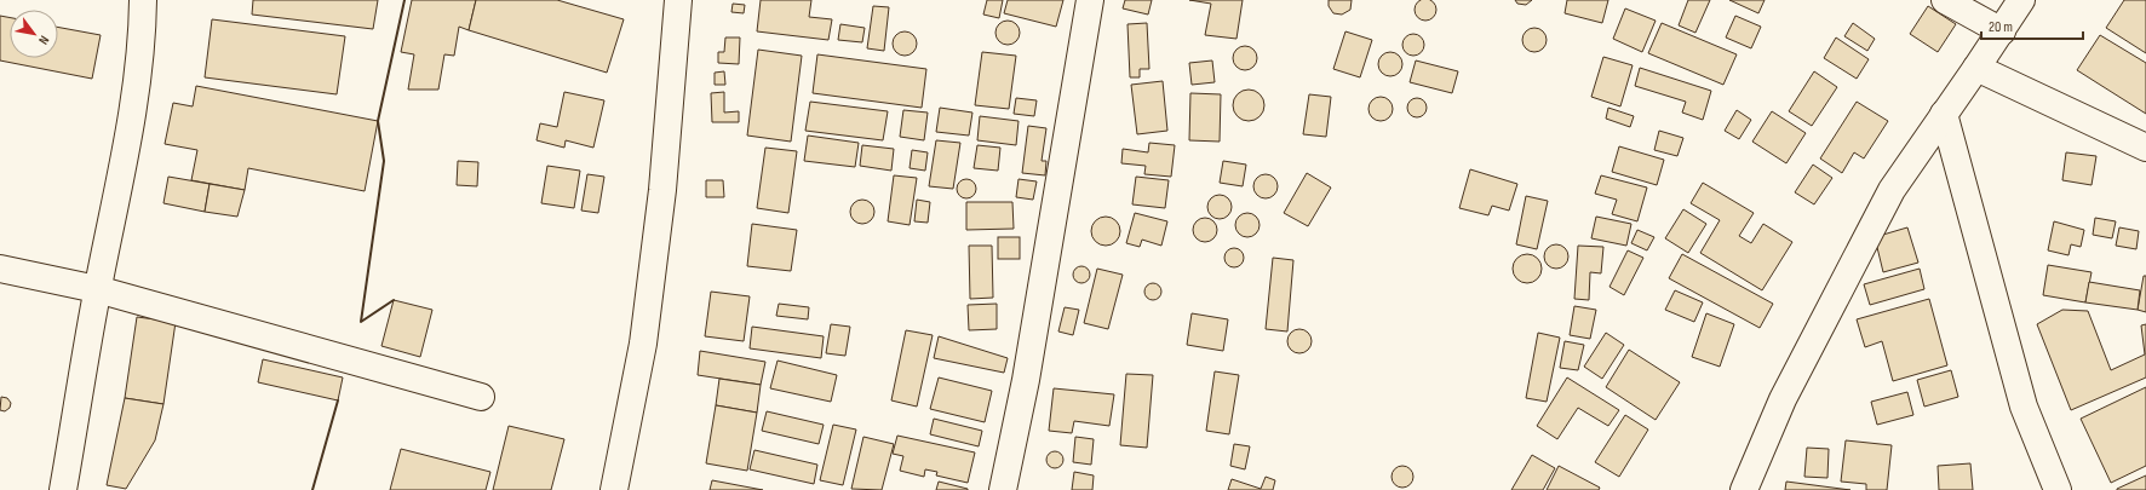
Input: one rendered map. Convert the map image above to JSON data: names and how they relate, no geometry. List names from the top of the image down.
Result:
{
  "scale_bar": "20 m",
  "north": "bottom right"
}
